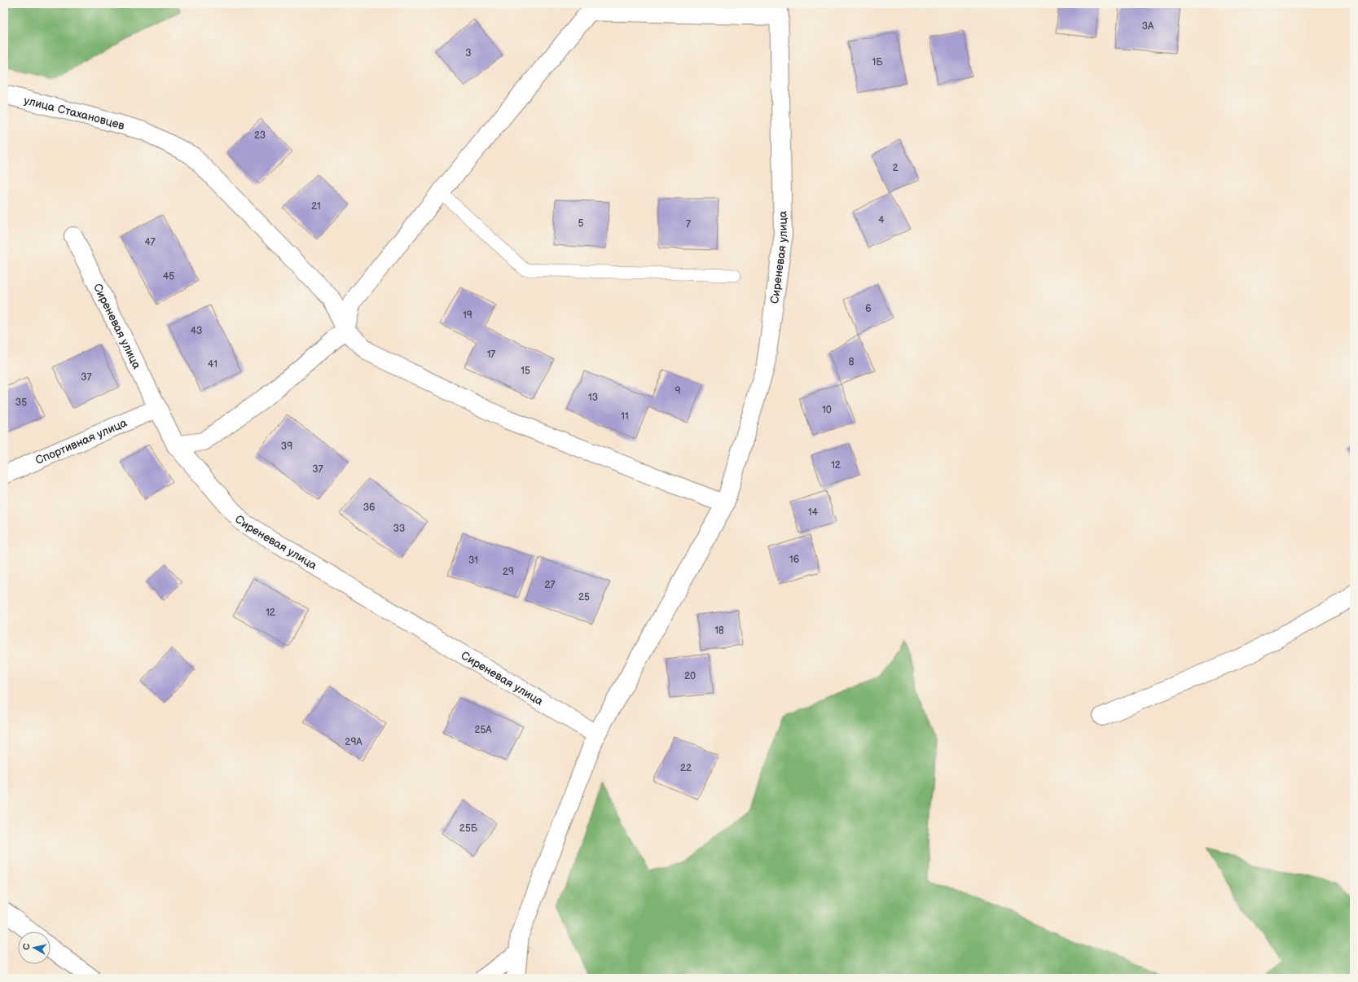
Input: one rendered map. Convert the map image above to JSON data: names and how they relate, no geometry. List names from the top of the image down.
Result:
{
  "streets": {
    "street": ["улица Стахановцев", "Сиреневая улица", "Спортивная улица"]
  },
  "crossings": [
    ["Сиреневая улица", "Спортивная улица"]
  ],
  "house_numbers": [
    "3А",
    "3",
    "1Б",
    "23",
    "2",
    "21",
    "4",
    "5",
    "7",
    "47",
    "45",
    "6",
    "19",
    "43",
    "17",
    "8",
    "41",
    "15",
    "37",
    "9",
    "13",
    "35",
    "10",
    "11",
    "39",
    "12",
    "37",
    "36",
    "14",
    "33",
    "16",
    "31",
    "29",
    "27",
    "25",
    "12",
    "18",
    "20",
    "25А",
    "29А",
    "22",
    "25Б"
  ],
  "north": "left"
}
